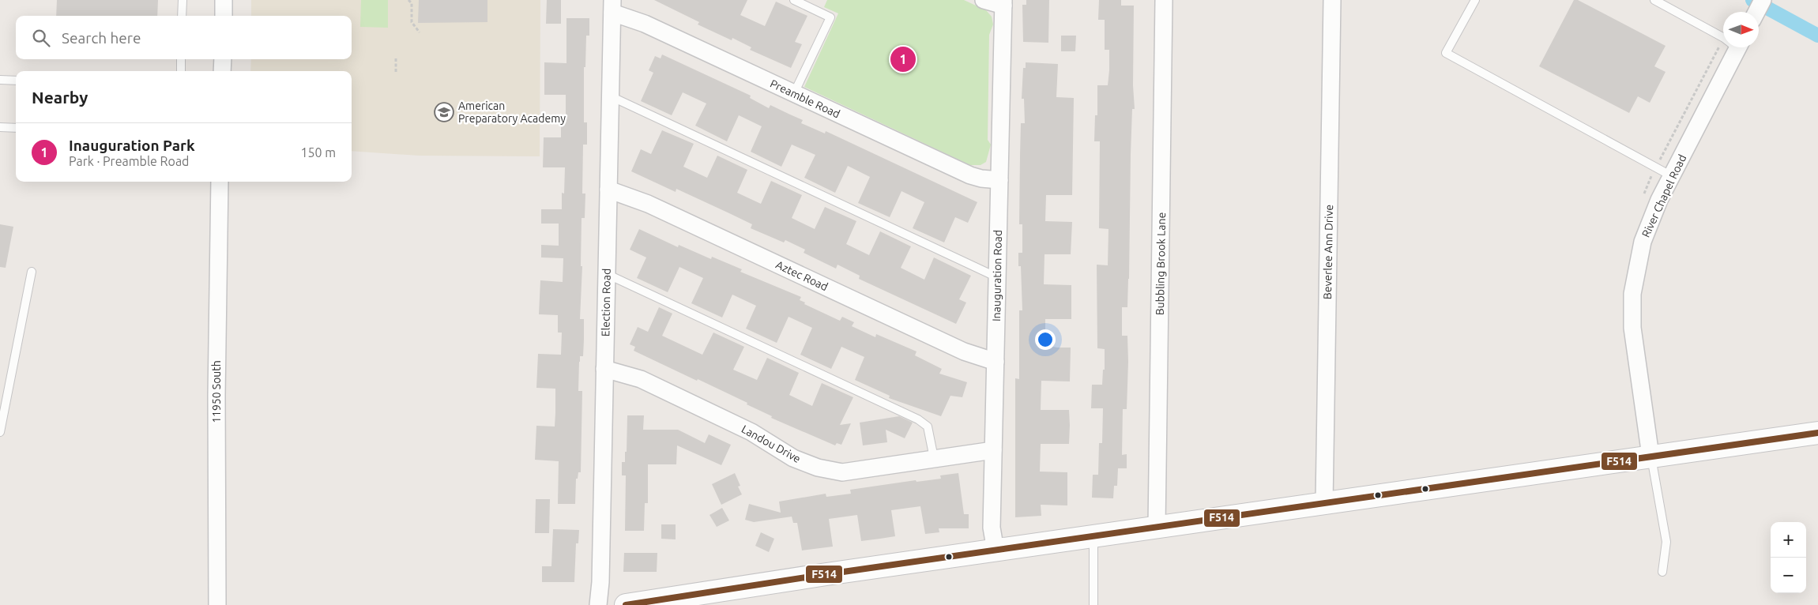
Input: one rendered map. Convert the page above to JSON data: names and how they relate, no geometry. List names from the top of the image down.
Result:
{
  "streets": {
    "street": [
      "Preamble Road",
      "River Chapel Road",
      "Beverlee Ann Drive",
      "Bubbling Brook Lane",
      "Aztec Road",
      "Inauguration Road",
      "Election Road",
      "11950 South",
      "Landou Drive"
    ]
  },
  "crossings": [
    ["Preamble Road", "Inauguration Road"],
    ["Preamble Road", "Election Road"],
    ["Aztec Road", "Inauguration Road"],
    ["Aztec Road", "Election Road"],
    ["Inauguration Road", "Landou Drive"],
    ["Election Road", "Landou Drive"]
  ],
  "places": {
    "school or university": ["American Preparatory Academy"]
  },
  "lines": ["transit line F514"],
  "north": "right",
  "page": {
    "search": "Search here",
    "pins": "1",
    "heading": "Nearby",
    "list": [
      {
        "mark": "1",
        "name": "Inauguration Park",
        "note": "Park · Preamble Road",
        "value": "150 m"
      }
    ],
    "map_buttons": ["+", "−"]
  }
}
